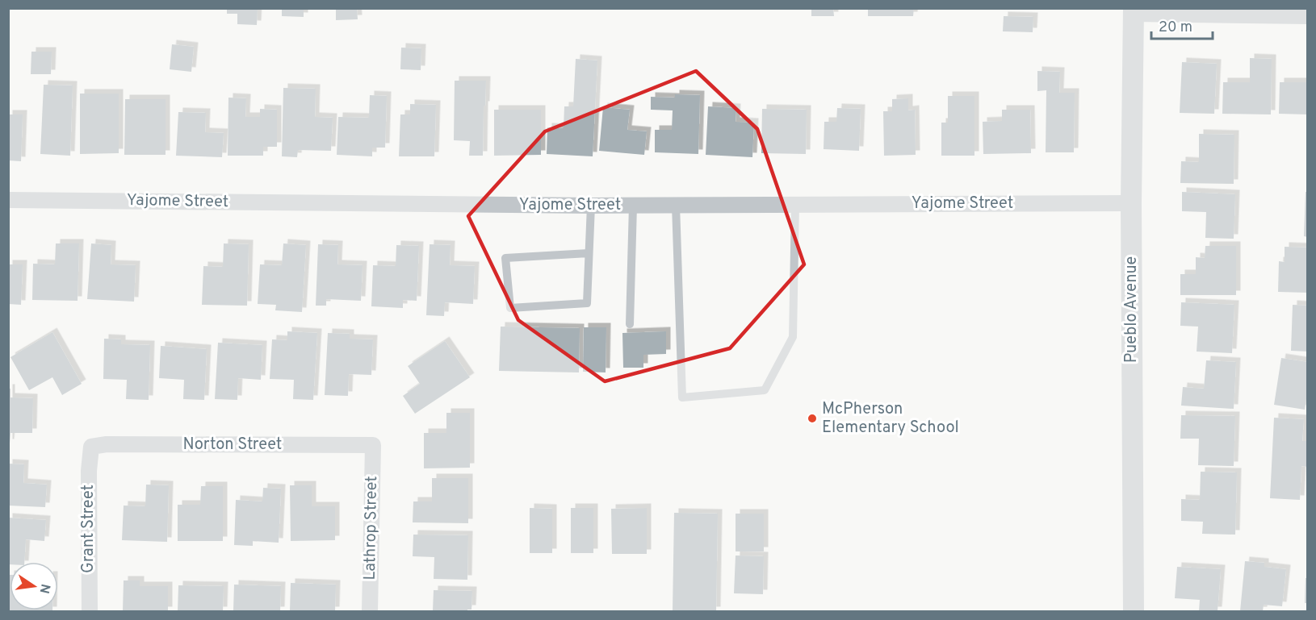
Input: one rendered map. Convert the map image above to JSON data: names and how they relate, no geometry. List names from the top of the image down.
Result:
{
  "streets": {
    "street": [
      "Yajome Street",
      "Pueblo Avenue",
      "Norton Street",
      "Lathrop Street",
      "Grant Street"
    ]
  },
  "crossings": [
    ["Yajome Street", "Pueblo Avenue"],
    ["Norton Street", "Lathrop Street"],
    ["Norton Street", "Grant Street"]
  ],
  "places": ["McPherson Elementary School"],
  "scale_bar": "20 m",
  "north": "right"
}
